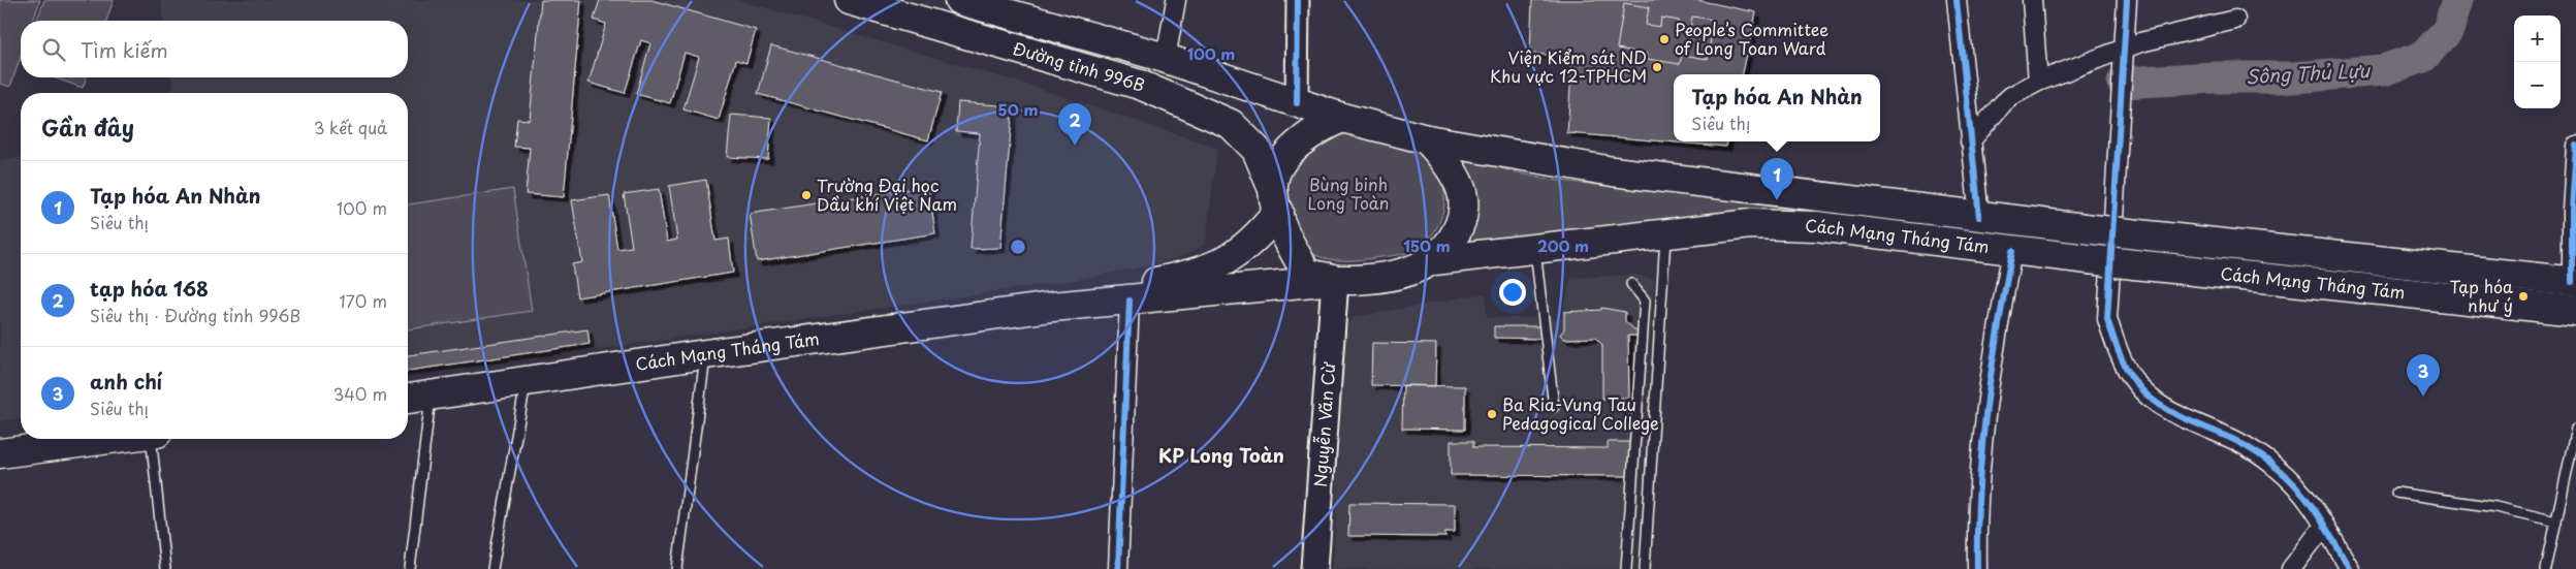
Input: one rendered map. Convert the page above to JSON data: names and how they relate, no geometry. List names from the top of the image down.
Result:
{
  "streets": {
    "main road": ["Đường tỉnh 996B", "Cách Mạng Tháng Tám", "Nguyễn Văn Cừ"]
  },
  "crossings": [
    ["Đường tỉnh 996B", "Cách Mạng Tháng Tám"],
    ["Đường tỉnh 996B", "Nguyễn Văn Cừ"],
    ["Cách Mạng Tháng Tám", "Nguyễn Văn Cừ"]
  ],
  "districts": ["KP Long Toàn"],
  "water": ["Sông Thủ Lựu"],
  "parks": ["Bùng binh Long Toàn"],
  "places": [
    "People’s Committee of Long Toan Ward",
    "Viện Kiểm sát ND Khu vực 12-TPHCM",
    "Trường Đại học Dầu khí Việt Nam",
    "Tạp hóa như ý",
    "Ba Ria-Vung Tau Pedagogical College"
  ],
  "page": {
    "map_buttons": ["+", "−"],
    "search": "Tìm kiếm",
    "popup": ["Tạp hóa An Nhàn", "Siêu thị"],
    "heading": ["Gần đây", "3 kết quả"],
    "pins": ["2", "1", "3"],
    "list": [
      {
        "mark": "1",
        "name": "Tạp hóa An Nhàn",
        "note": "Siêu thị",
        "value": "100 m"
      },
      {
        "mark": "2",
        "name": "tạp hóa 168",
        "note": "Siêu thị · Đường tỉnh 996B",
        "value": "170 m"
      },
      {
        "mark": "3",
        "name": "anh chí",
        "note": "Siêu thị",
        "value": "340 m"
      }
    ]
  },
  "rings": [
    "100 m",
    "50 m",
    "150 m",
    "200 m"
  ]
}
